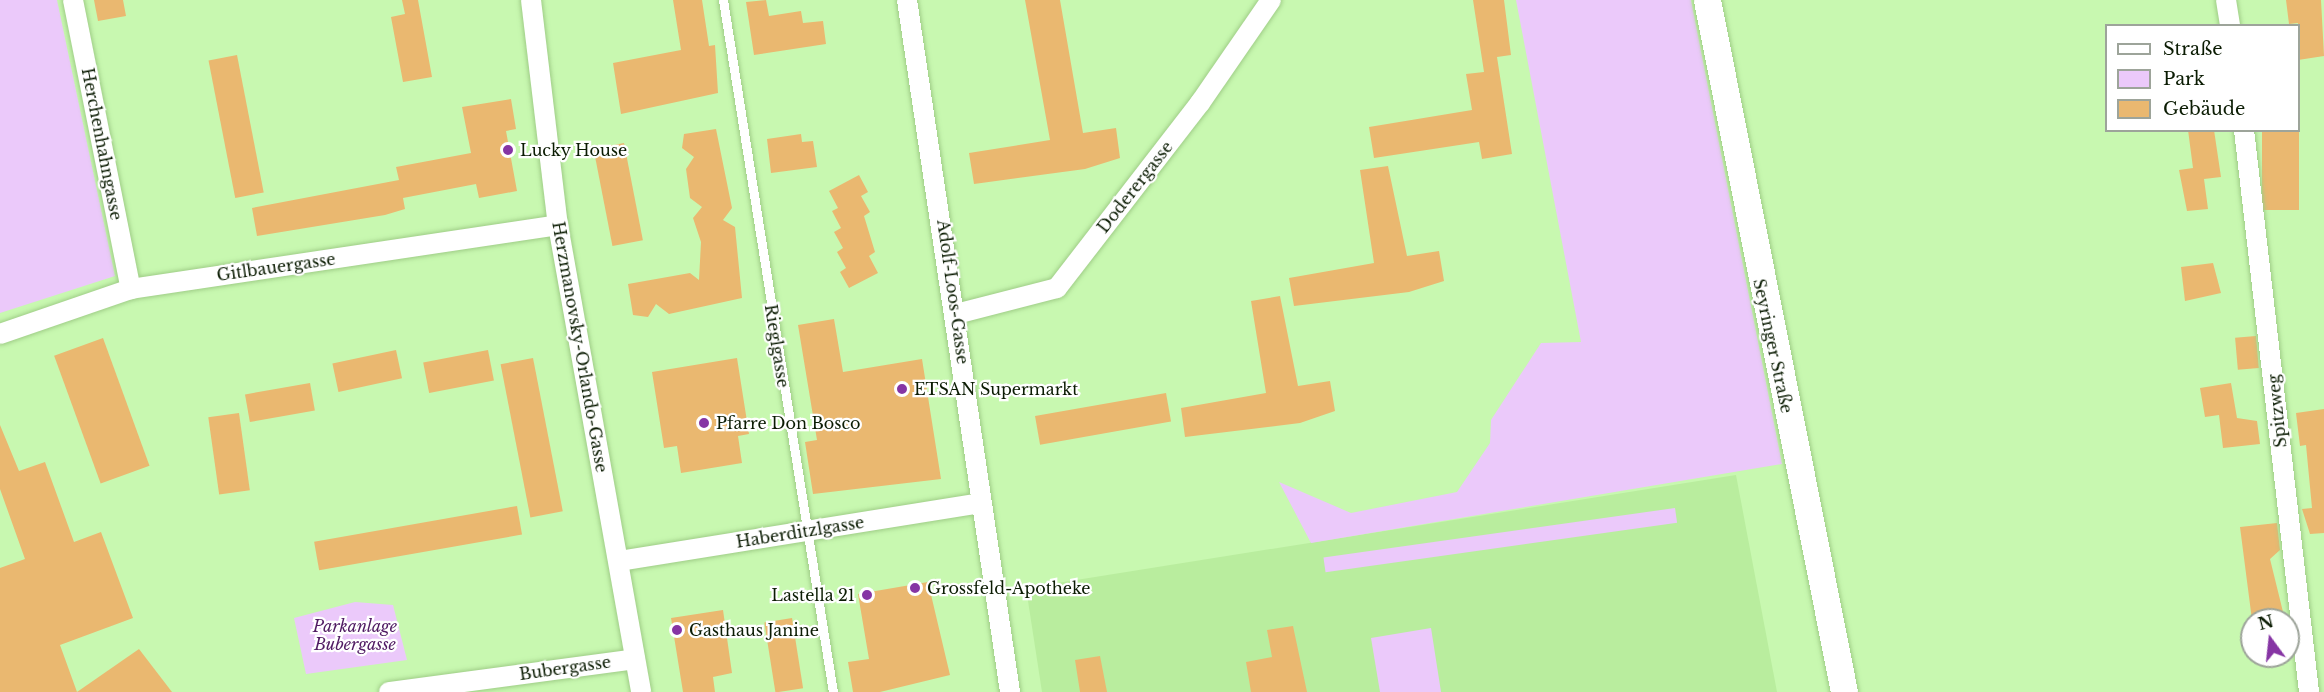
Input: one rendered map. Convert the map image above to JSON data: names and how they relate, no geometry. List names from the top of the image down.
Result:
{
  "streets": {
    "main road": ["Seyringer Straße"],
    "street": [
      "Herchenhahngasse",
      "Doderergasse",
      "Gitlbauergasse",
      "Adolf-Loos-Gasse",
      "Herzmanovsky-Orlando-Gasse",
      "Spitzweg",
      "Haberditzlgasse",
      "Bubergasse"
    ],
    "lane": ["Rieglgasse"]
  },
  "crossings": [
    ["Herchenhahngasse", "Gitlbauergasse"],
    ["Doderergasse", "Adolf-Loos-Gasse"],
    ["Gitlbauergasse", "Herzmanovsky-Orlando-Gasse"],
    ["Adolf-Loos-Gasse", "Haberditzlgasse"],
    ["Rieglgasse", "Haberditzlgasse"],
    ["Herzmanovsky-Orlando-Gasse", "Haberditzlgasse"],
    ["Herzmanovsky-Orlando-Gasse", "Bubergasse"]
  ],
  "parks": ["Parkanlage Bubergasse"],
  "places": [
    "Lucky House",
    "ETSAN Supermarkt",
    "Pfarre Don Bosco",
    "Grossfeld-Apotheke",
    "Lastella 21",
    "Gasthaus Janine"
  ],
  "legend": ["Straße", "Park", "Gebäude"],
  "north": "top"
}
